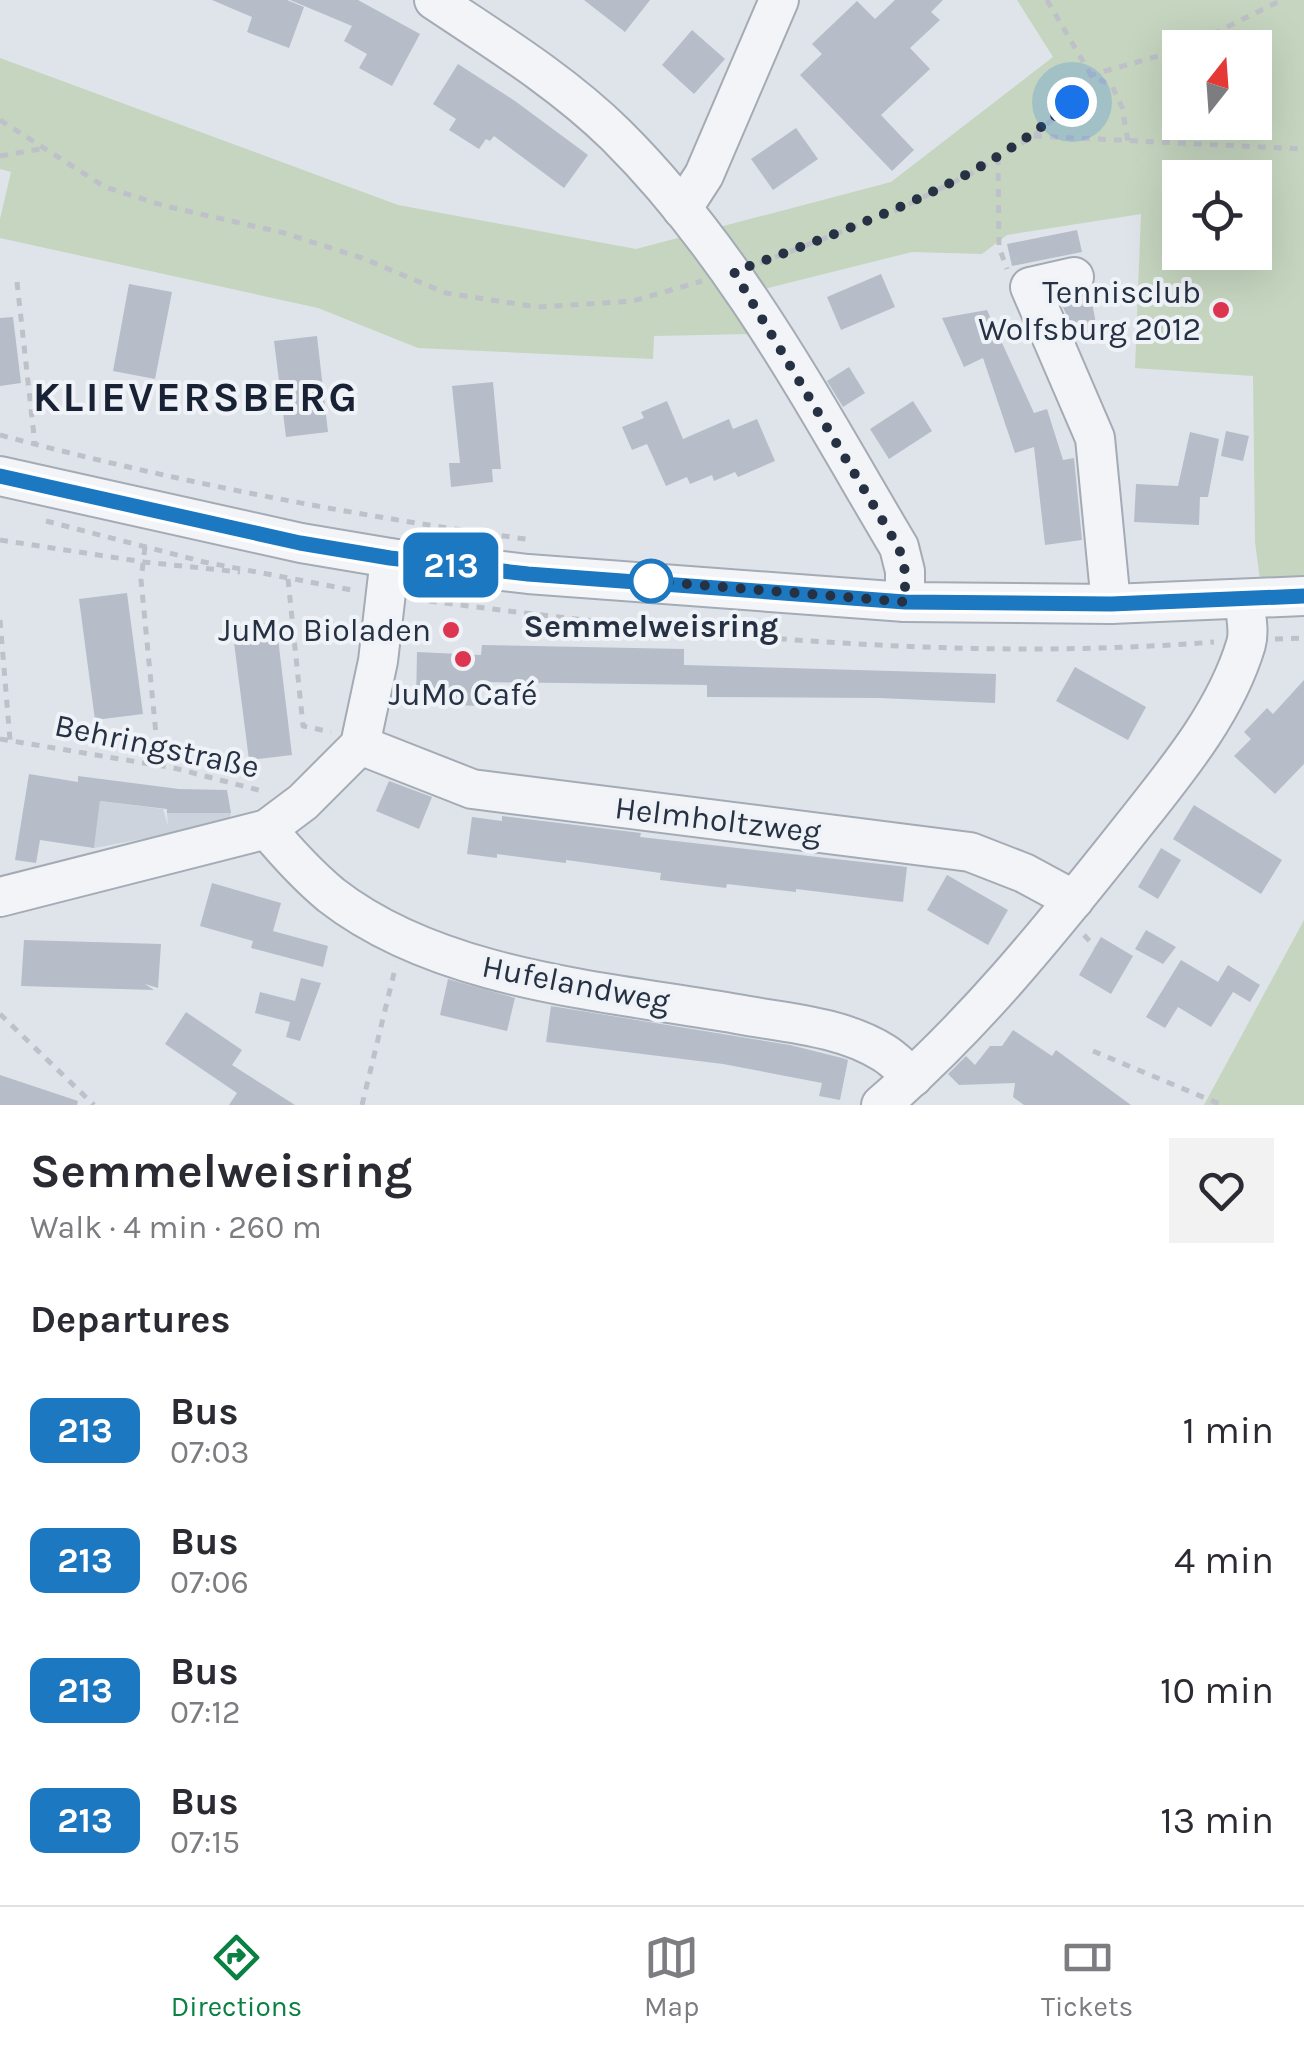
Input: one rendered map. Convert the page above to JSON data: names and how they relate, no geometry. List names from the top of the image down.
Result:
{
  "streets": {
    "street": ["Helmholtzweg", "Hufelandweg"],
    "path": ["Behringstraße"]
  },
  "districts": ["KLIEVERSBERG"],
  "places": [
    "Tennisclub Wolfsburg 2012",
    "Semmelweisring",
    "JuMo Bioladen",
    "JuMo Café"
  ],
  "lines": ["bus line 213"],
  "north": "top",
  "page": {
    "on_map": "213",
    "heading": [
      ["Semmelweisring", "Walk · 4 min · 260 m"],
      "Departures"
    ],
    "list": [
      {
        "mark": "213",
        "name": "Bus",
        "note": "07:03",
        "value": "1 min"
      },
      {
        "mark": "213",
        "name": "Bus",
        "note": "07:06",
        "value": "4 min"
      },
      {
        "mark": "213",
        "name": "Bus",
        "note": "07:12",
        "value": "10 min"
      },
      {
        "mark": "213",
        "name": "Bus",
        "note": "07:15",
        "value": "13 min"
      }
    ],
    "tabs": ["Directions", "Map", "Tickets"]
  }
}
